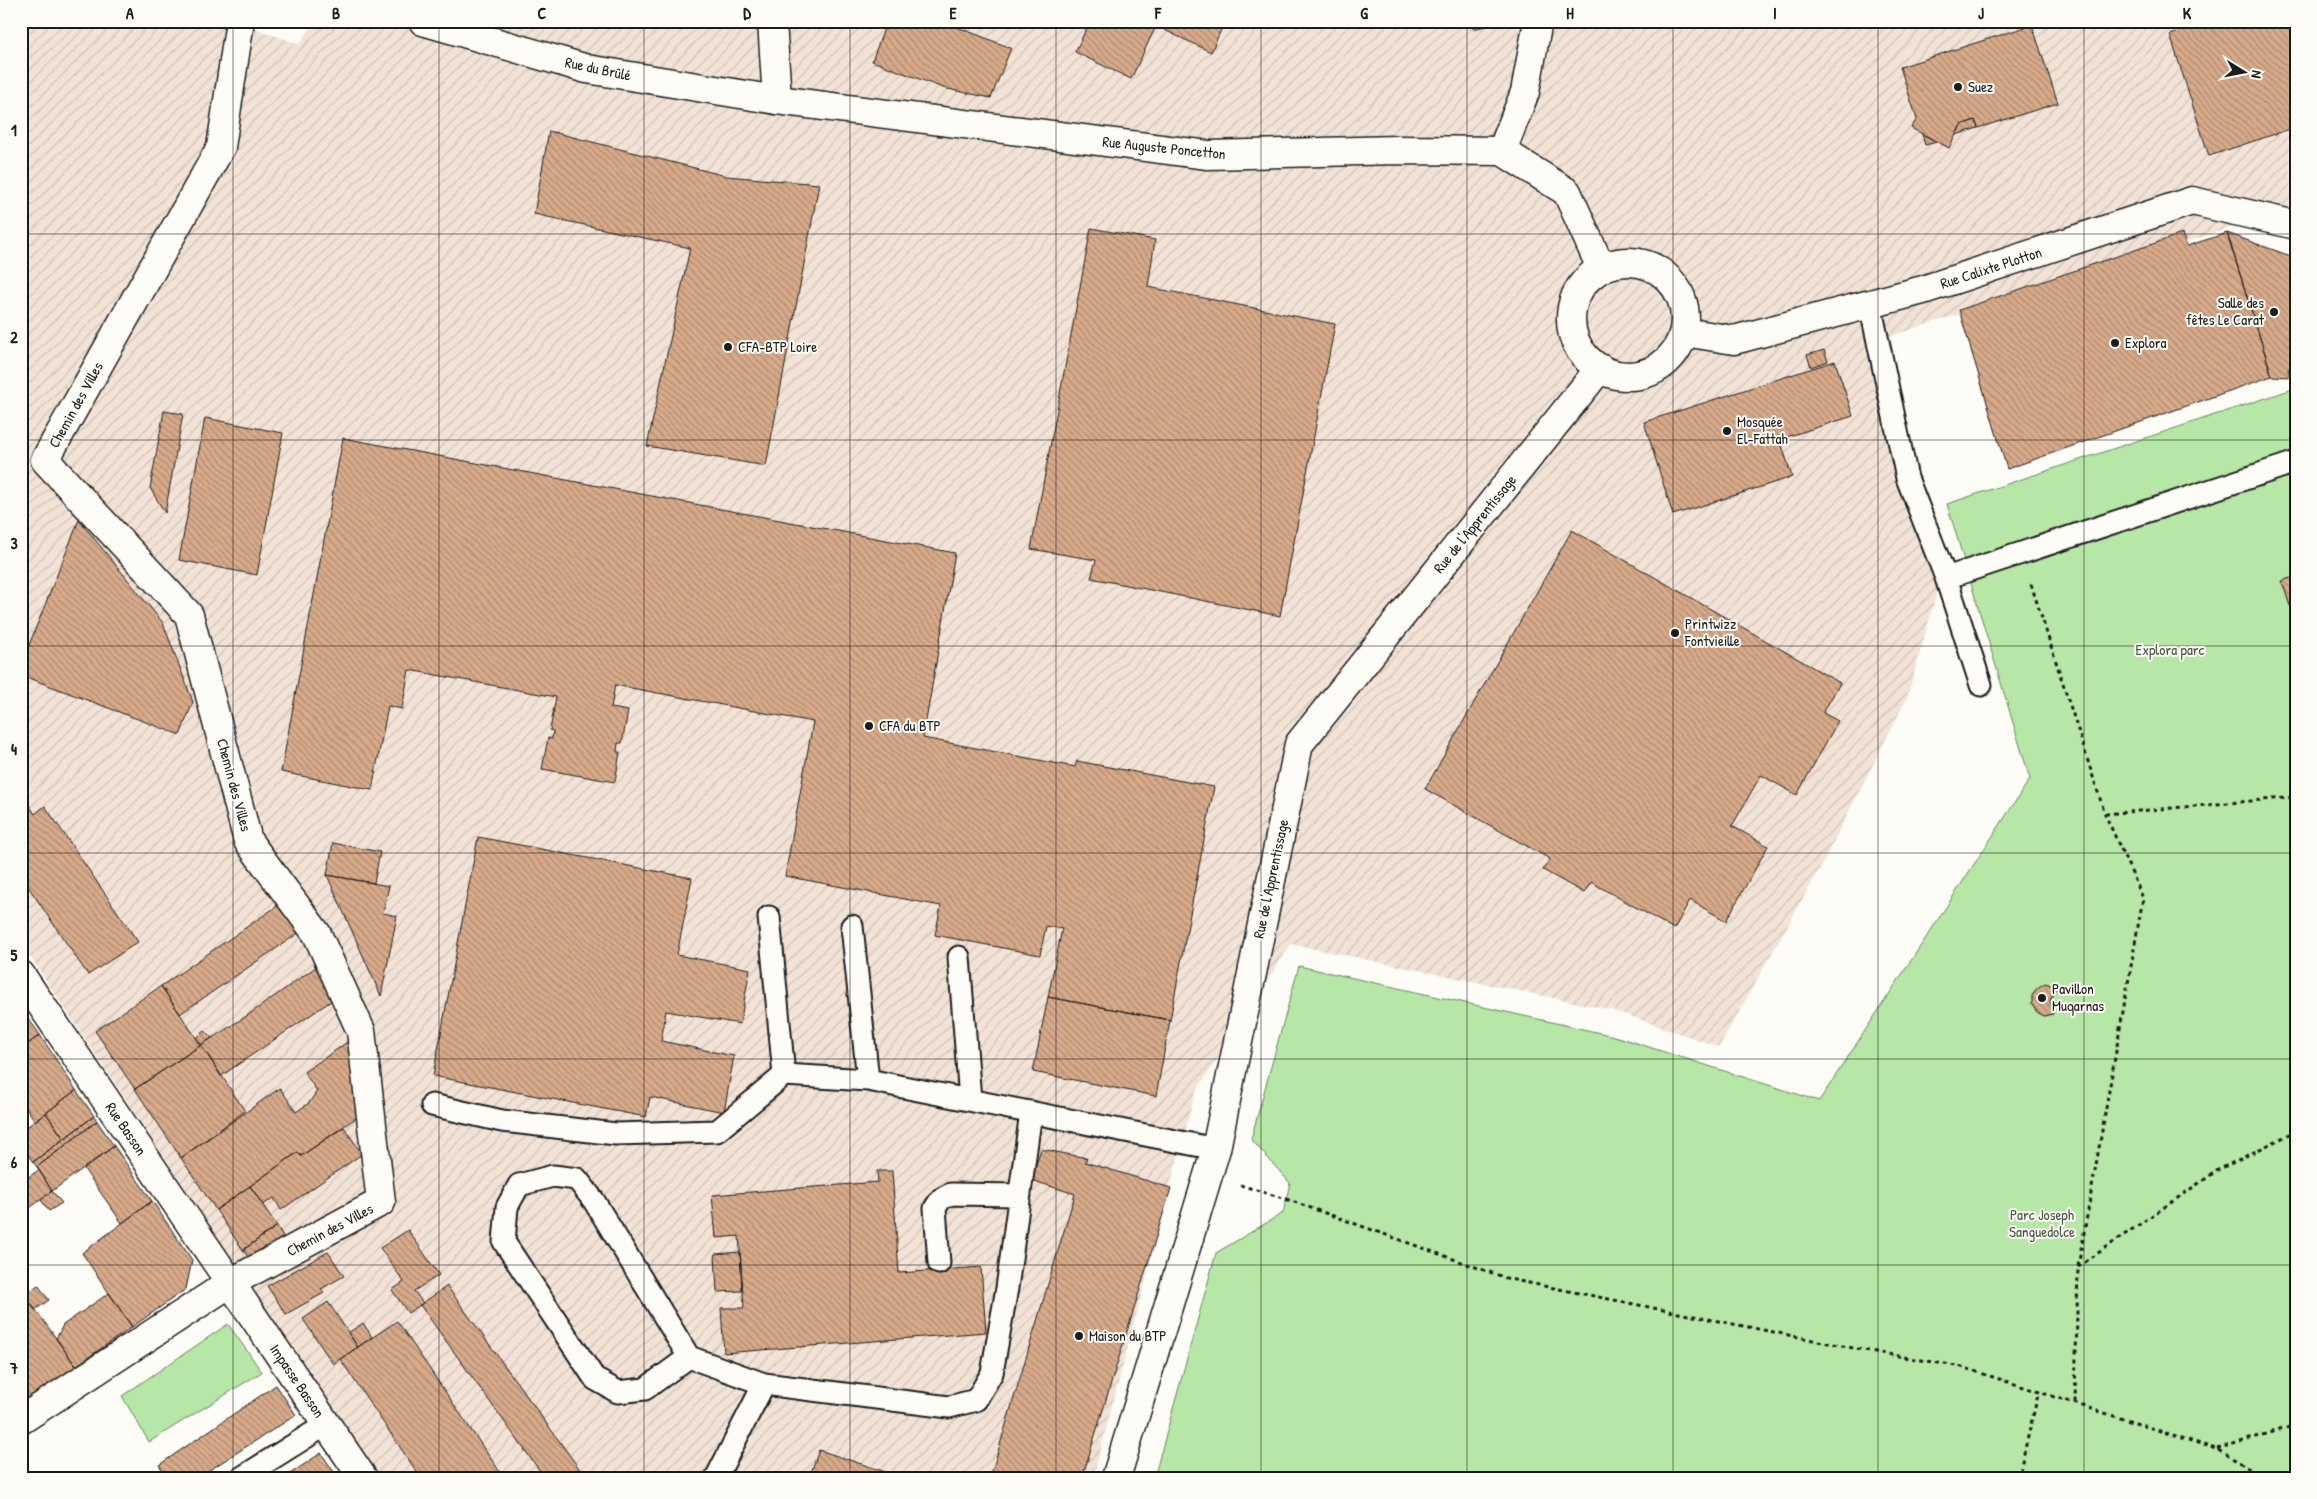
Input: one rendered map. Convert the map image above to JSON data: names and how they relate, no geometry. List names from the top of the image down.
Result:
{
  "streets": {
    "street": [
      "Rue du Brûlé",
      "Rue Auguste Poncetton",
      "Rue Calixte Plotton",
      "Chemin des Villes",
      "Rue de l'Apprentissage",
      "Rue Basson",
      "Impasse Basson"
    ]
  },
  "crossings": [
    ["Rue du Brûlé", "Rue Auguste Poncetton"],
    ["Rue Calixte Plotton", "Rue de l'Apprentissage"],
    ["Chemin des Villes", "Rue Basson"],
    ["Chemin des Villes", "Impasse Basson"],
    ["Rue Basson", "Impasse Basson"]
  ],
  "parks": ["Explora parc", "Parc Joseph Sanguedolce"],
  "places": [
    "Suez",
    "Salle des fêtes Le Carat",
    "Explora",
    "CFA-BTP Loire",
    "Mosquée El-Fattah",
    "Printwizz Fontvieille",
    "CFA du BTP",
    "Pavillon Muqarnas",
    "Maison du BTP"
  ],
  "north": "right",
  "grid": {
    "columns": [
      "A",
      "B",
      "C",
      "D",
      "E",
      "F",
      "G",
      "H",
      "I",
      "J",
      "K"
    ],
    "rows": [
      "1",
      "2",
      "3",
      "4",
      "5",
      "6",
      "7"
    ]
  }
}
